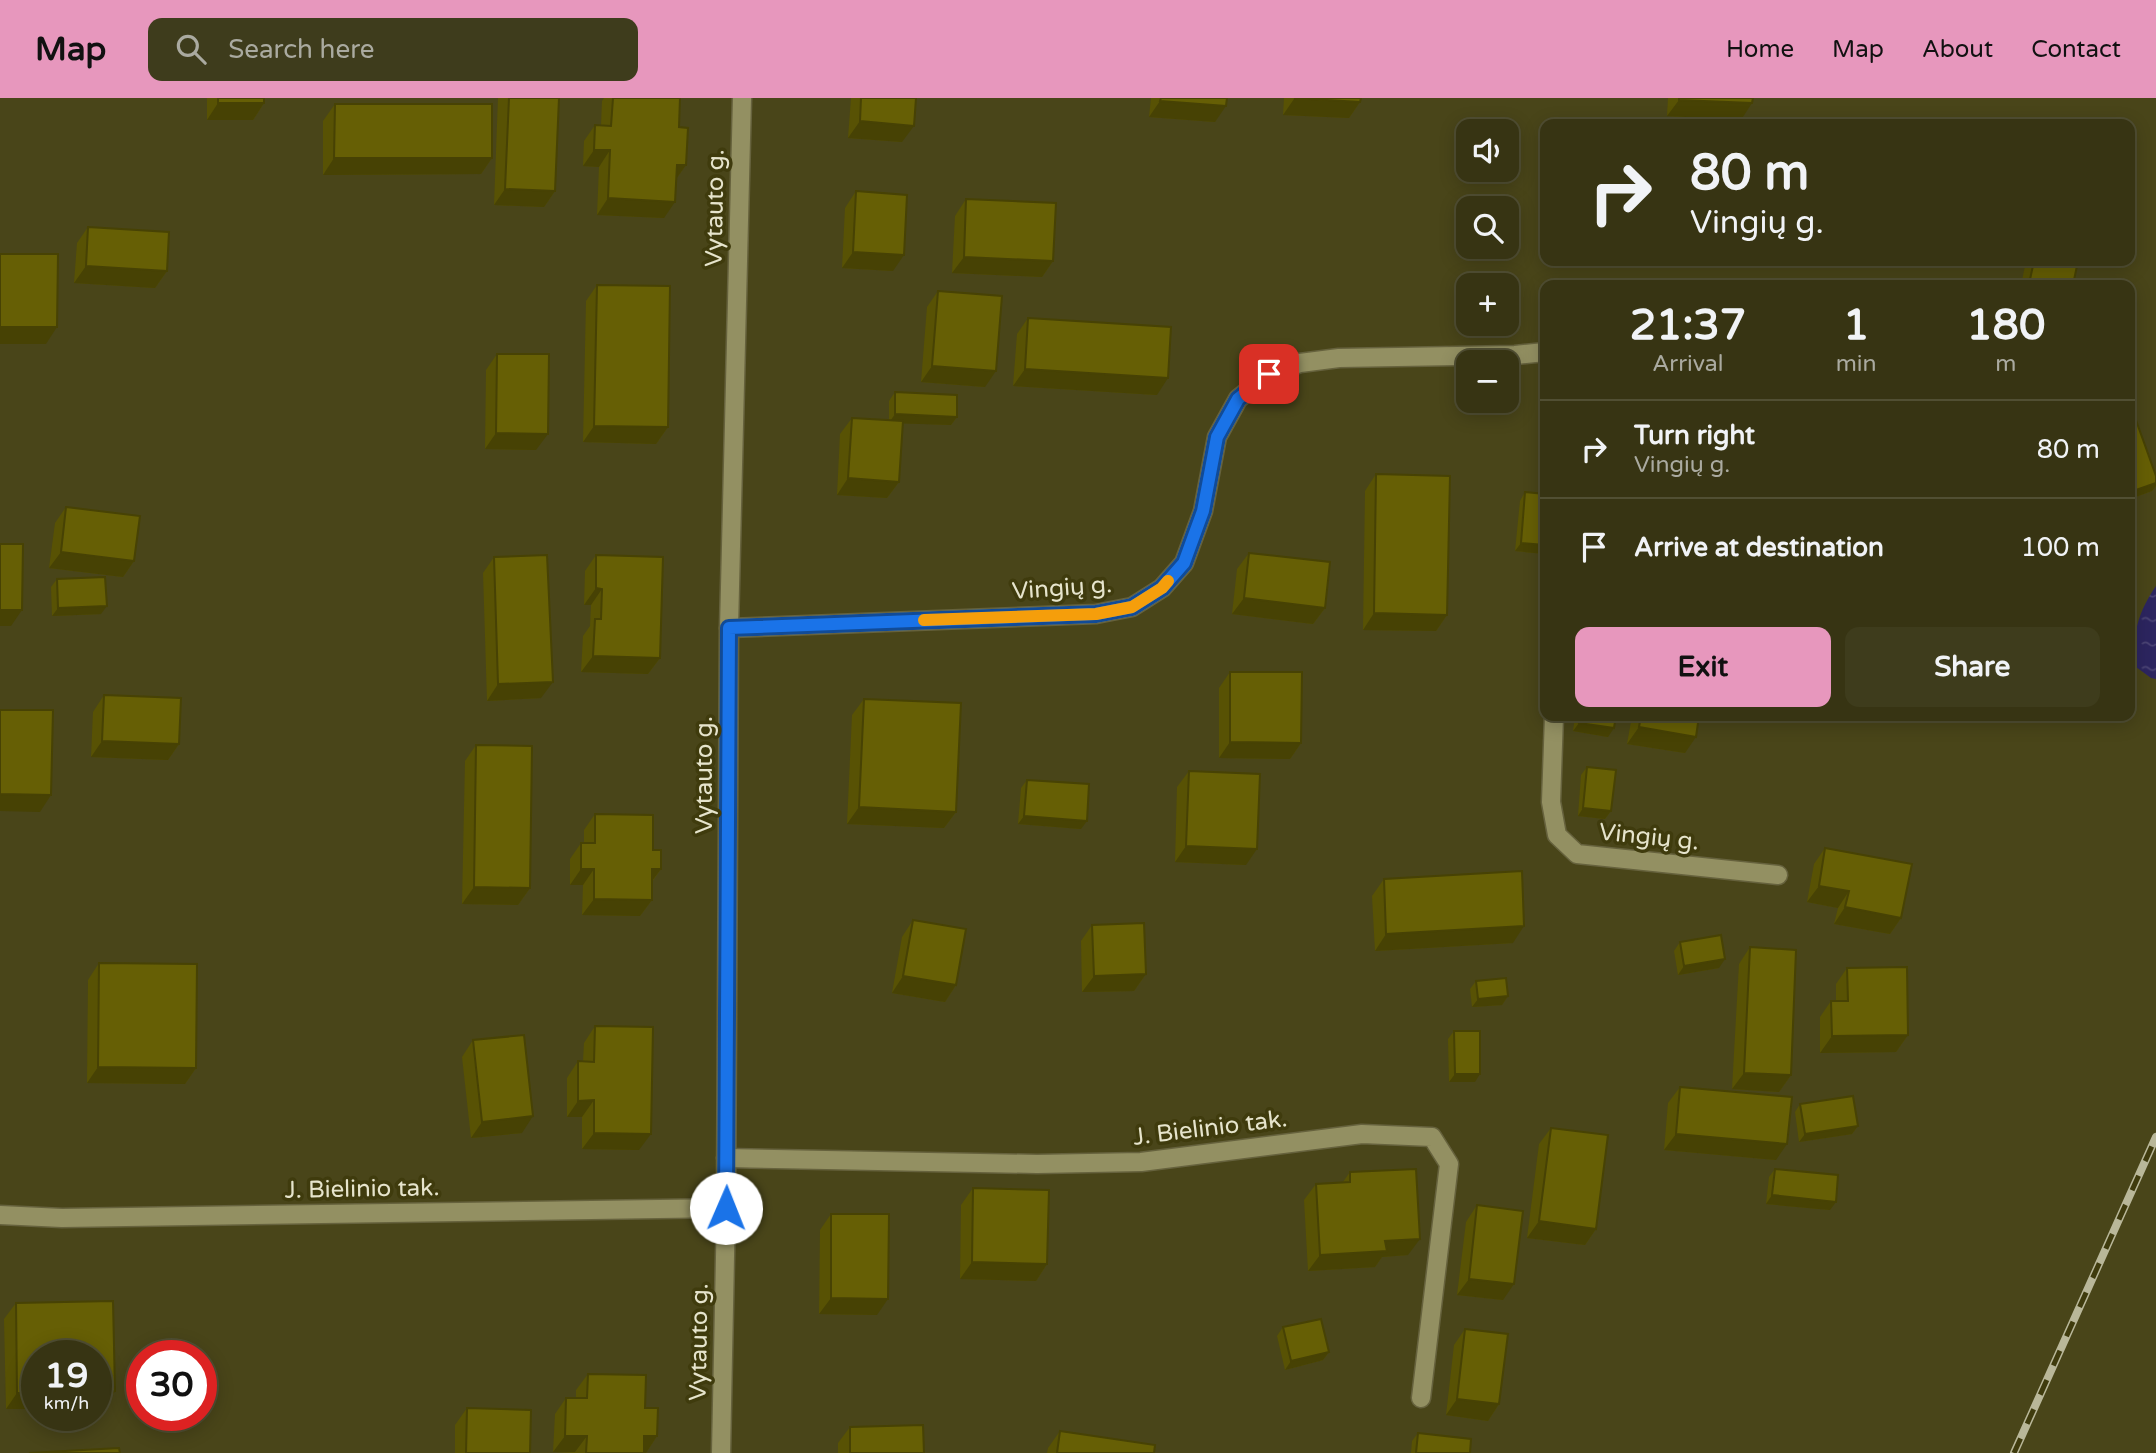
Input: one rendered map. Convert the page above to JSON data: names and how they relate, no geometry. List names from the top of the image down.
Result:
{
  "streets": {
    "street": ["Vytauto g.", "Vingių g.", "J. Bielinio tak."]
  },
  "crossings": [
    ["Vytauto g.", "Vingių g."],
    ["Vytauto g.", "J. Bielinio tak."]
  ],
  "page": {
    "header": "Map",
    "search": "Search here",
    "nav": [
      "Home",
      "Map",
      "About",
      "Contact"
    ],
    "map_buttons": ["+", "−"],
    "turn": ["80 m", "Vingių g."],
    "eta": [
      "21:37",
      "Arrival",
      "1",
      "min",
      "180",
      "m"
    ],
    "list": [
      {
        "name": "Turn right",
        "note": "Vingių g.",
        "value": "80 m"
      },
      {
        "name": "Arrive at destination",
        "value": "100 m"
      }
    ],
    "buttons": ["Exit", "Share"],
    "speed": "19 km/h",
    "limit": "30"
  }
}
